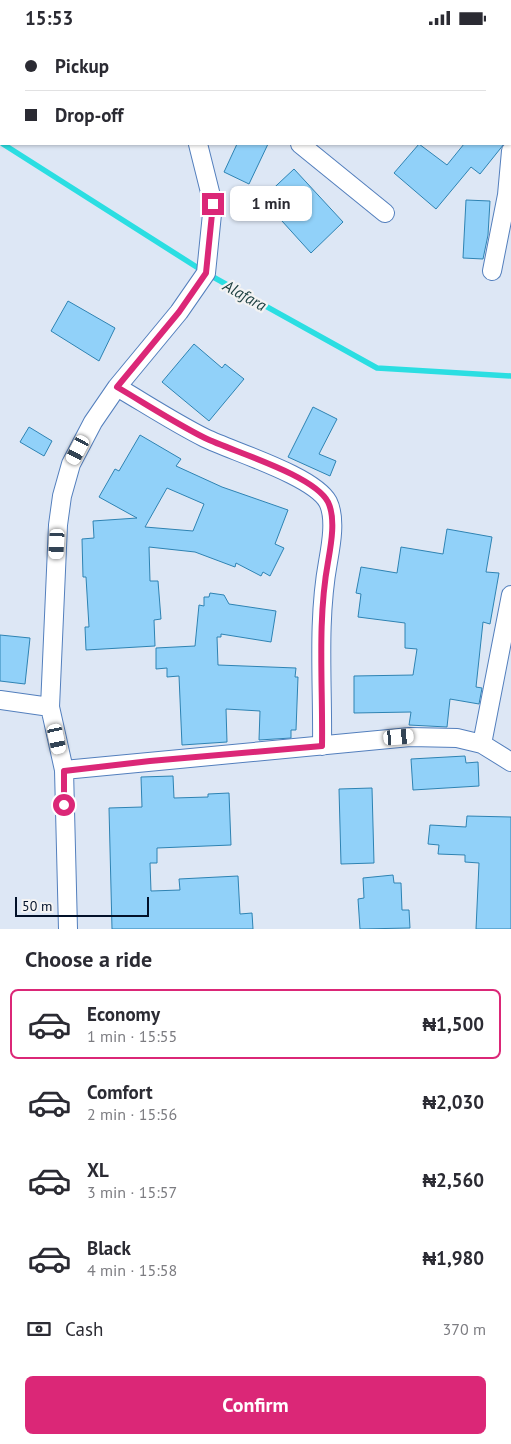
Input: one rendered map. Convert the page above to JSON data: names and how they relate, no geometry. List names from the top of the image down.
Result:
{
  "water": ["Alafara"],
  "scale_bar": "50 m",
  "page": {
    "status": "15:53",
    "banner": ["Pickup", "Drop-off"],
    "bubble": "1 min",
    "scale": "50 m",
    "heading": "Choose a ride",
    "list": [
      {
        "name": "Economy",
        "note": "1 min · 15:55",
        "value": "₦1,500"
      },
      {
        "name": "Comfort",
        "note": "2 min · 15:56",
        "value": "₦2,030"
      },
      {
        "name": "XL",
        "note": "3 min · 15:57",
        "value": "₦2,560"
      },
      {
        "name": "Black",
        "note": "4 min · 15:58",
        "value": "₦1,980"
      }
    ],
    "pay": ["Cash", "370 m"],
    "buttons": "Confirm"
  }
}
